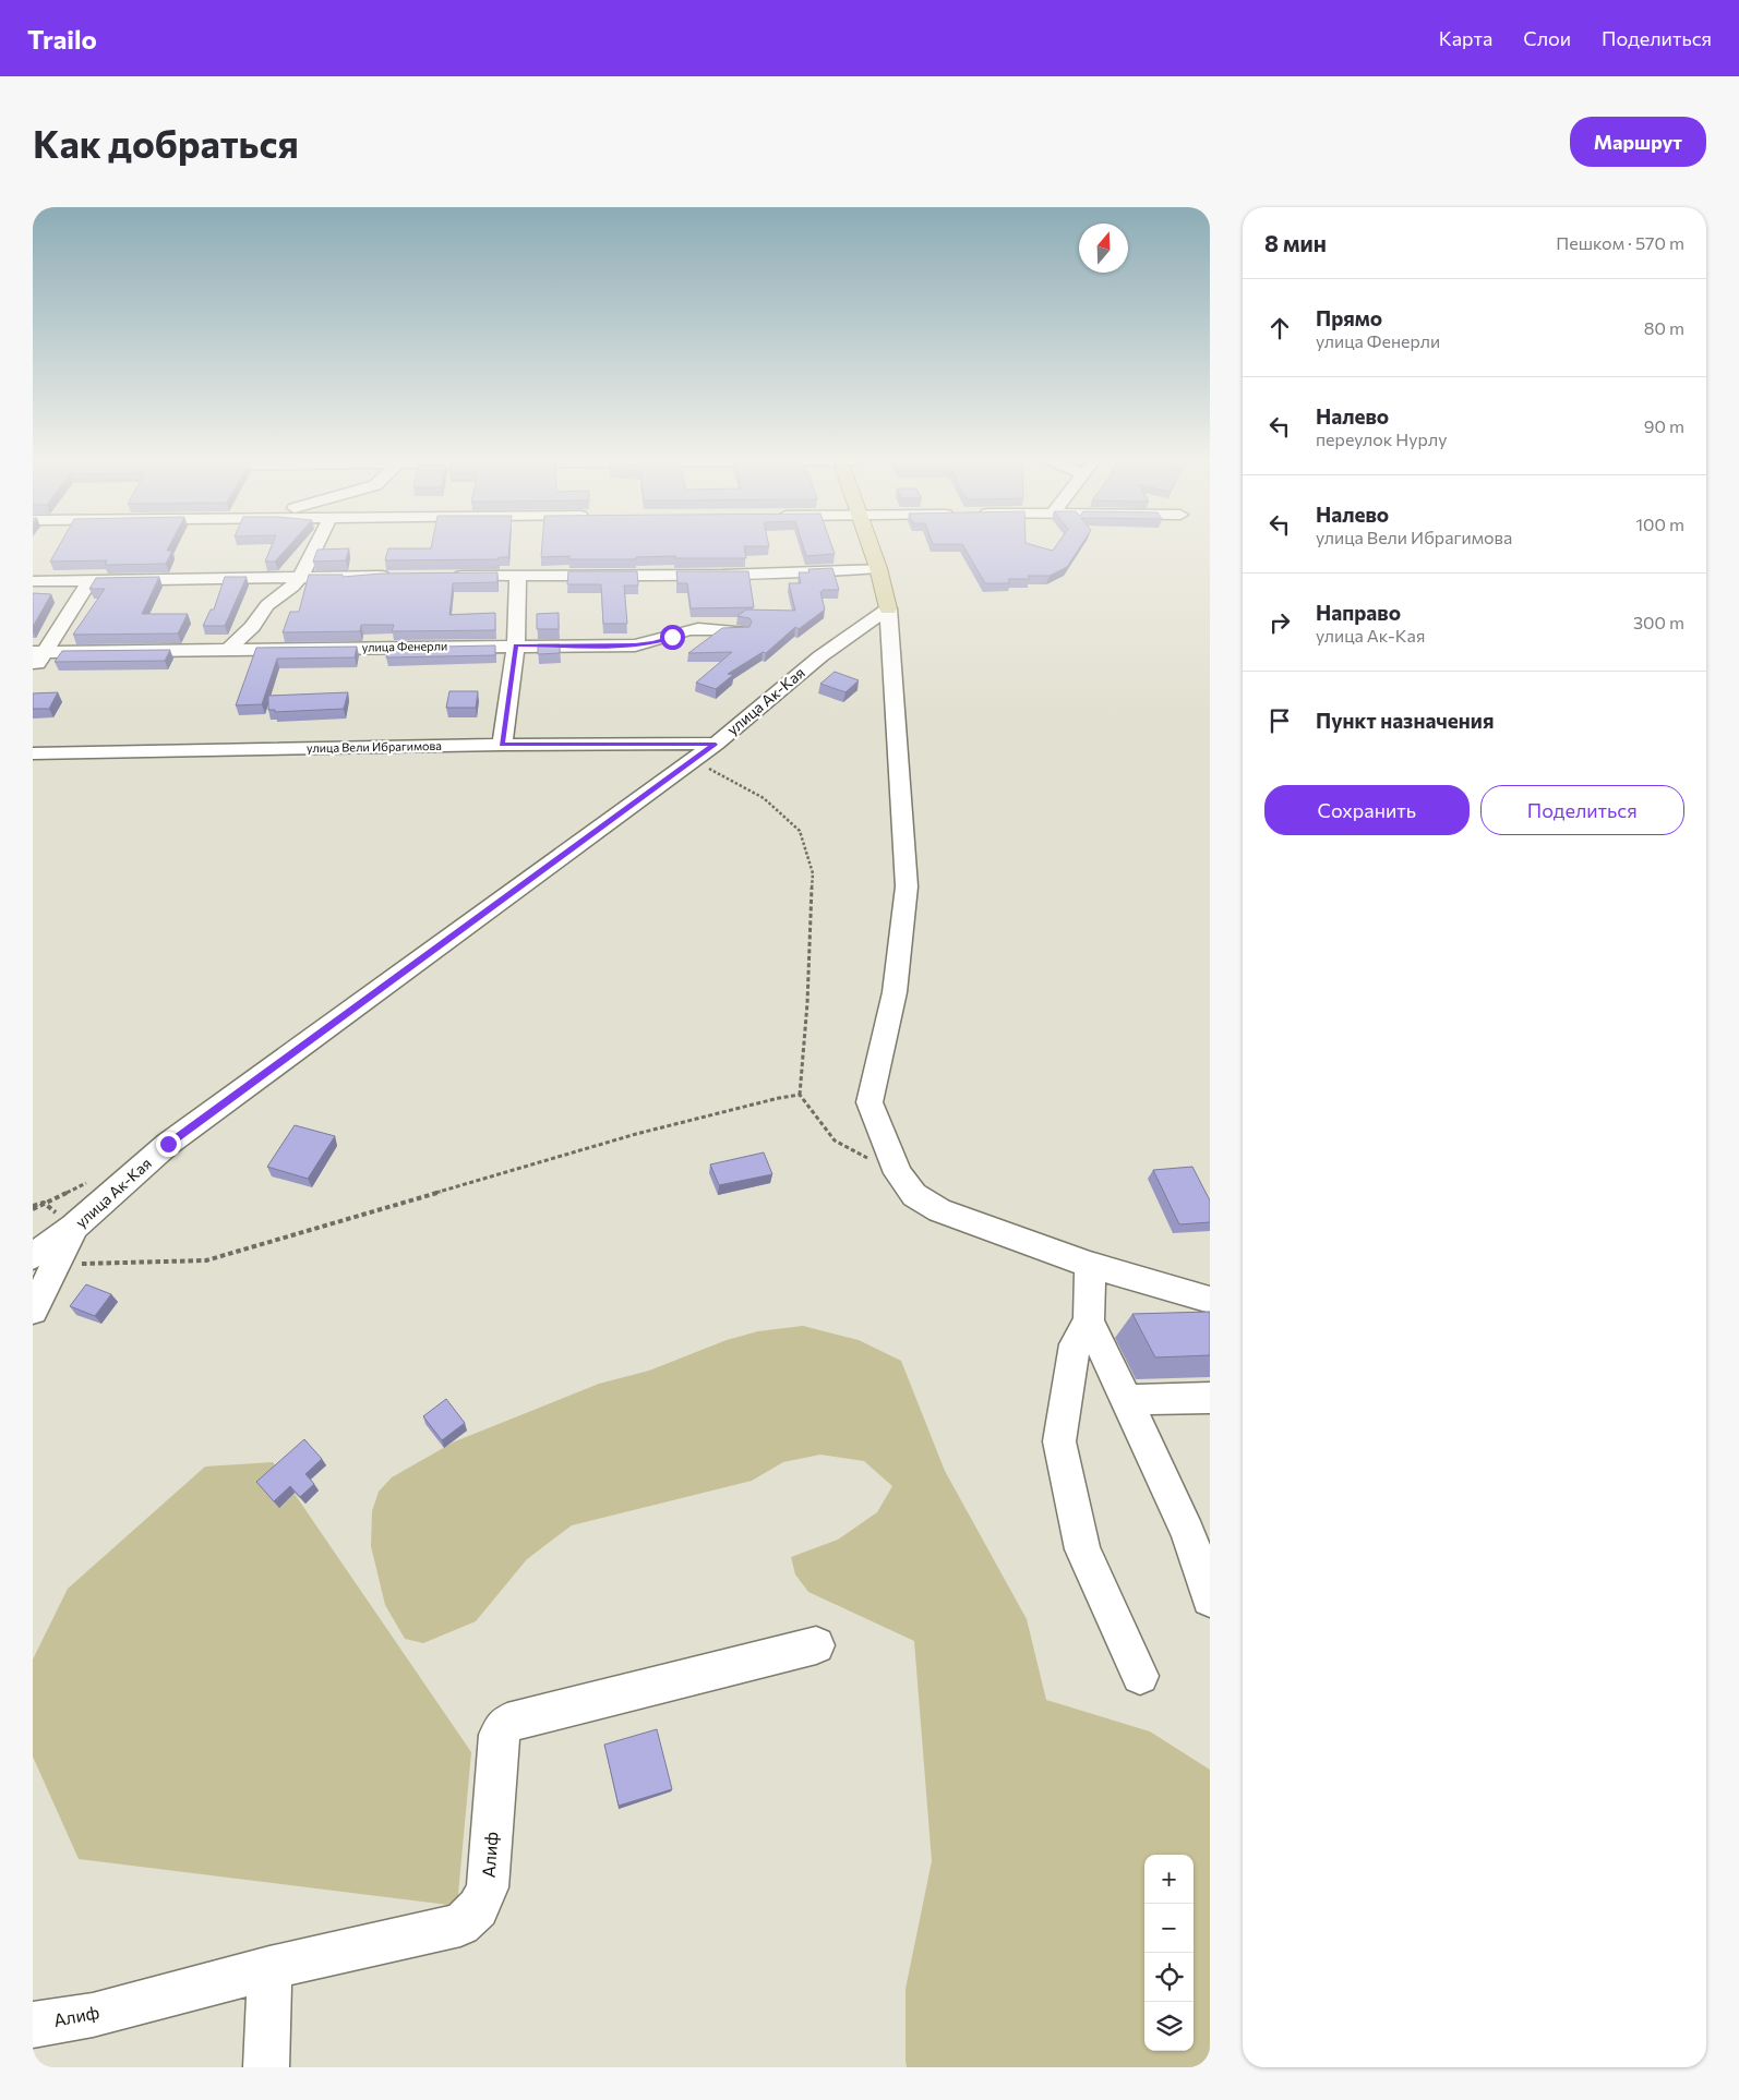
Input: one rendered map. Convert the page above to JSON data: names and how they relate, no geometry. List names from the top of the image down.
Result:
{
  "streets": {
    "street": [
      "улица Фенерли",
      "улица Ак-Кая",
      "улица Вели Ибрагимова",
      "Алиф"
    ]
  },
  "crossings": [
    ["улица Ак-Кая", "улица Вели Ибрагимова"]
  ],
  "north": "top",
  "page": {
    "header": "Trailo",
    "nav": ["Карта", "Слои", "Поделиться"],
    "buttons": [
      "Маршрут",
      ["Сохранить", "Поделиться"]
    ],
    "title": "Как добраться",
    "heading": ["8 мин", "Пешком · 570 m"],
    "list": [
      ["Прямо", "улица Фенерли", "80 m"],
      ["Налево", "переулок Нурлу", "90 m"],
      ["Налево", "улица Вели Ибрагимова", "100 m"],
      ["Направо", "улица Ак-Кая", "300 m"],
      "Пункт назначения"
    ],
    "map_buttons": ["+", "−"]
  }
}
